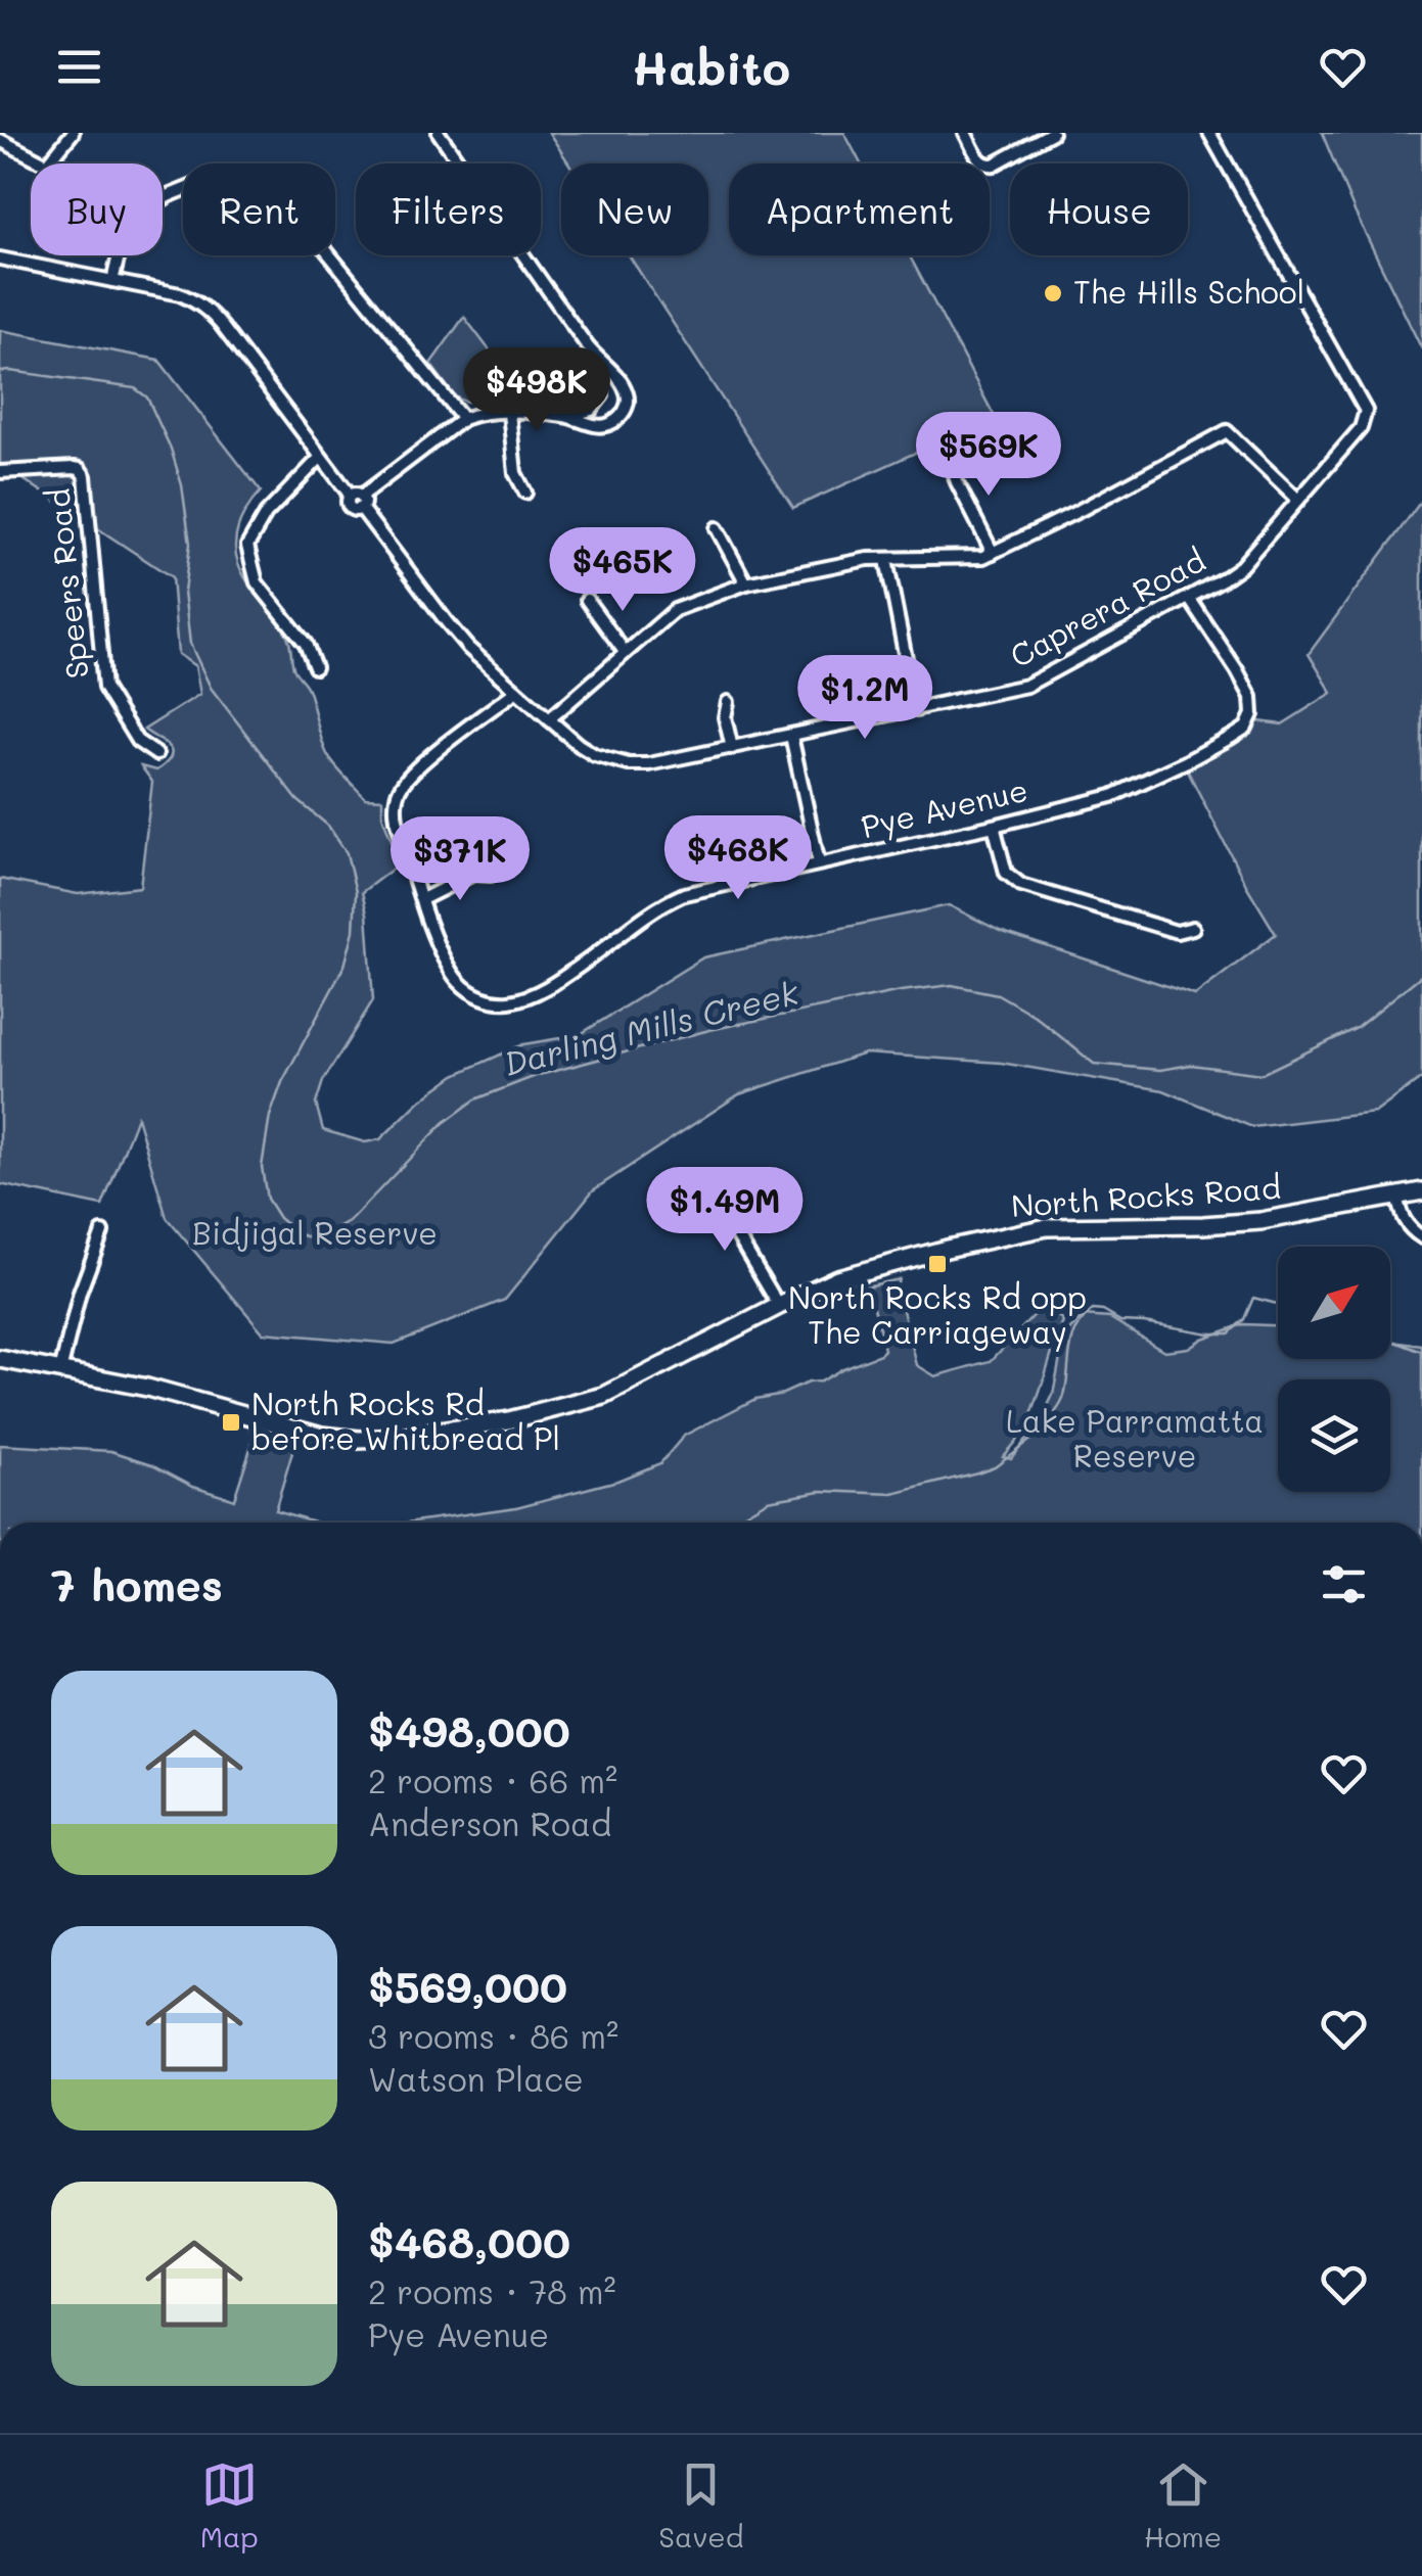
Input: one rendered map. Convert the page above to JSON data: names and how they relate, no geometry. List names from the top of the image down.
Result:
{
  "streets": {
    "main road": ["North Rocks Road"],
    "street": ["Speers Road", "Caprera Road", "Pye Avenue"]
  },
  "crossings": [
    ["Caprera Road", "Pye Avenue"]
  ],
  "water": ["Darling Mills Creek"],
  "parks": ["Bidjigal Reserve", "Lake Parramatta Reserve"],
  "places": {
    "other": ["The Hills School"],
    "transit": ["North Rocks Rd opp The Carriageway", "North Rocks Rd before Whitbread Pl"]
  },
  "north": "top right",
  "page": {
    "header": "Habito",
    "chip": [
      "Buy",
      "Rent",
      "Filters",
      "New",
      "Apartment",
      "House"
    ],
    "price": [
      "$498K",
      "$569K",
      "$465K",
      "$1.2M",
      "$468K",
      "$371K",
      "$1.49M"
    ],
    "heading": "7 homes",
    "list": [
      {
        "name": "$498,000",
        "note": "2 rooms · 66 m² · Anderson Road"
      },
      {
        "name": "$569,000",
        "note": "3 rooms · 86 m² · Watson Place"
      },
      {
        "name": "$468,000",
        "note": "2 rooms · 78 m² · Pye Avenue"
      }
    ],
    "tabs": ["Map", "Saved", "Home"]
  }
}
